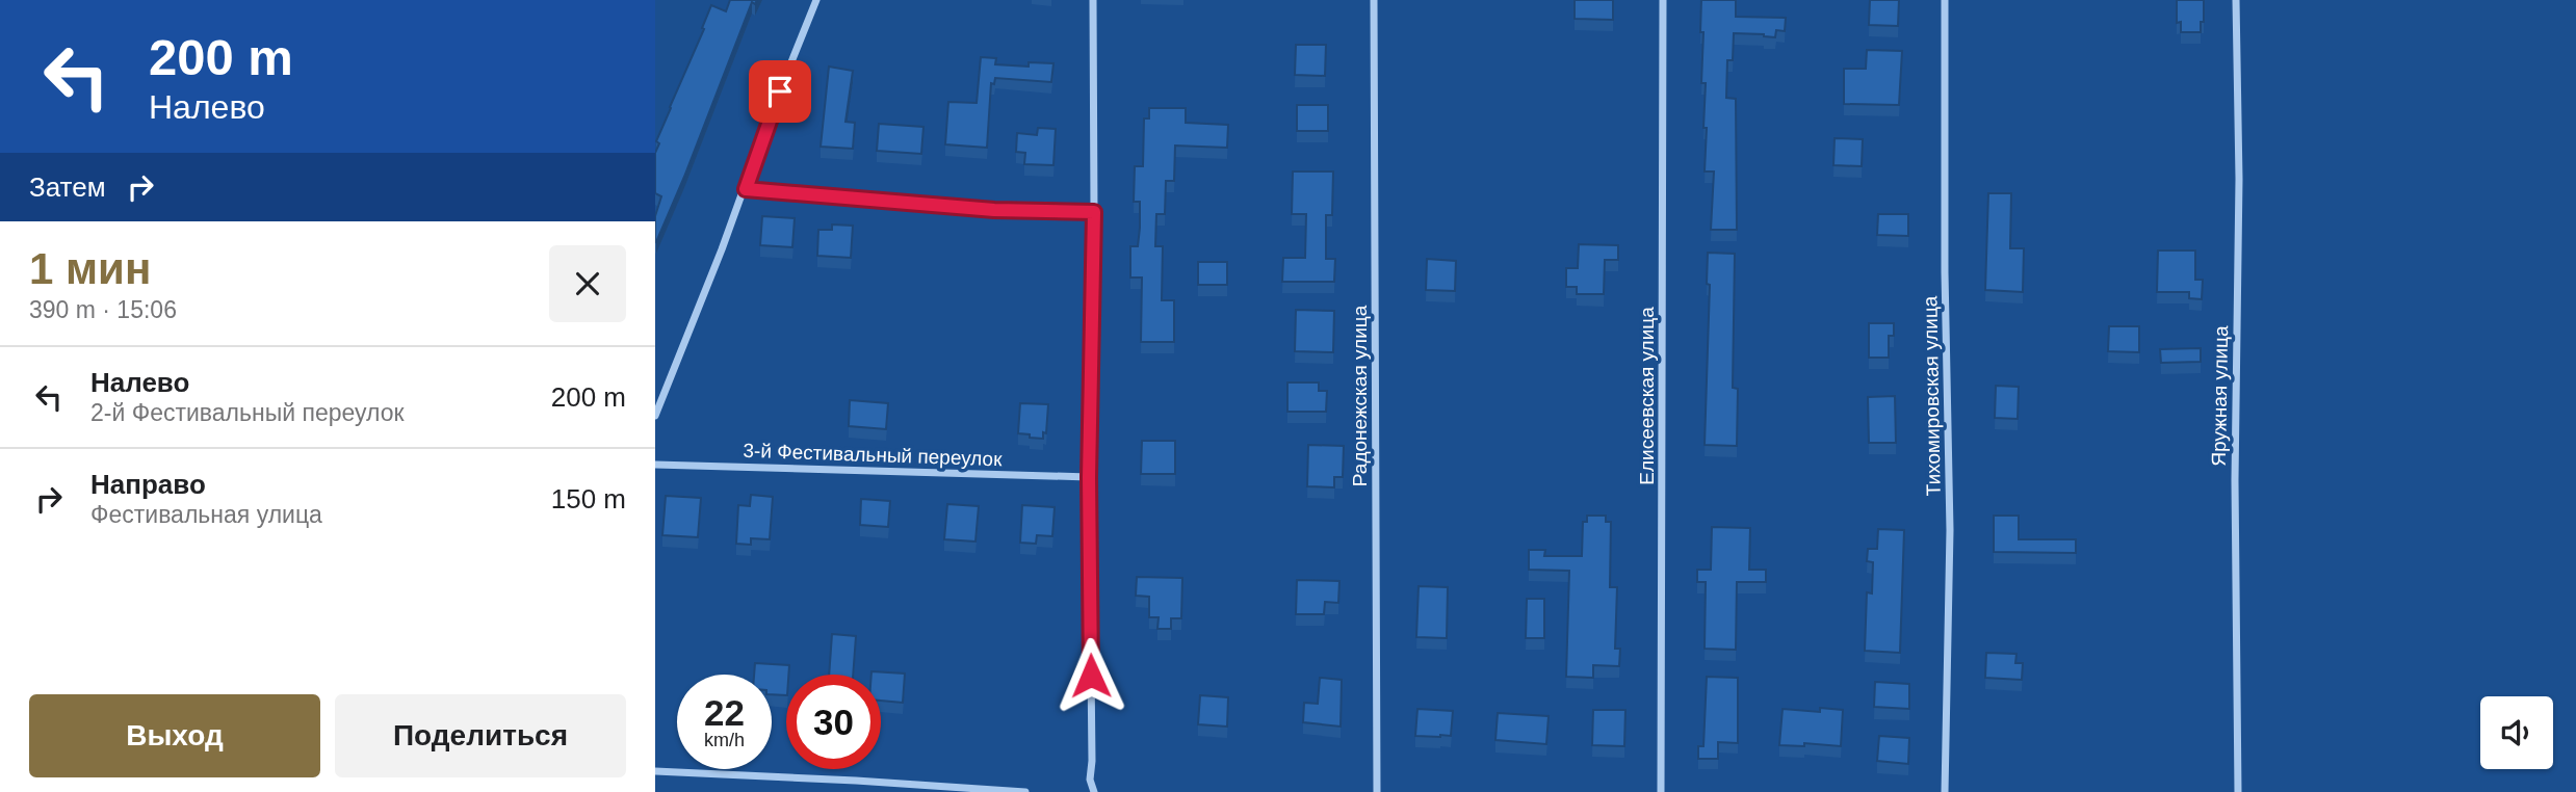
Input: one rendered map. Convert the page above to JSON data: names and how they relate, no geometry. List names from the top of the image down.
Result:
{
  "streets": {
    "street": [
      "Радонежская улица",
      "Елисеевская улица",
      "Тихомировская улица",
      "Яружная улица",
      "3-й Фестивальный переулок"
    ]
  },
  "page": {
    "turn": ["200 m", "Налево"],
    "then": "Затем",
    "heading": ["1 мин", "390 m · 15:06"],
    "list": [
      {
        "name": "Налево",
        "note": "2-й Фестивальный переулок",
        "value": "200 m"
      },
      {
        "name": "Направо",
        "note": "Фестивальная улица",
        "value": "150 m"
      }
    ],
    "speed": "22 km/h",
    "limit": "30",
    "buttons": ["Выход", "Поделиться"]
  }
}
